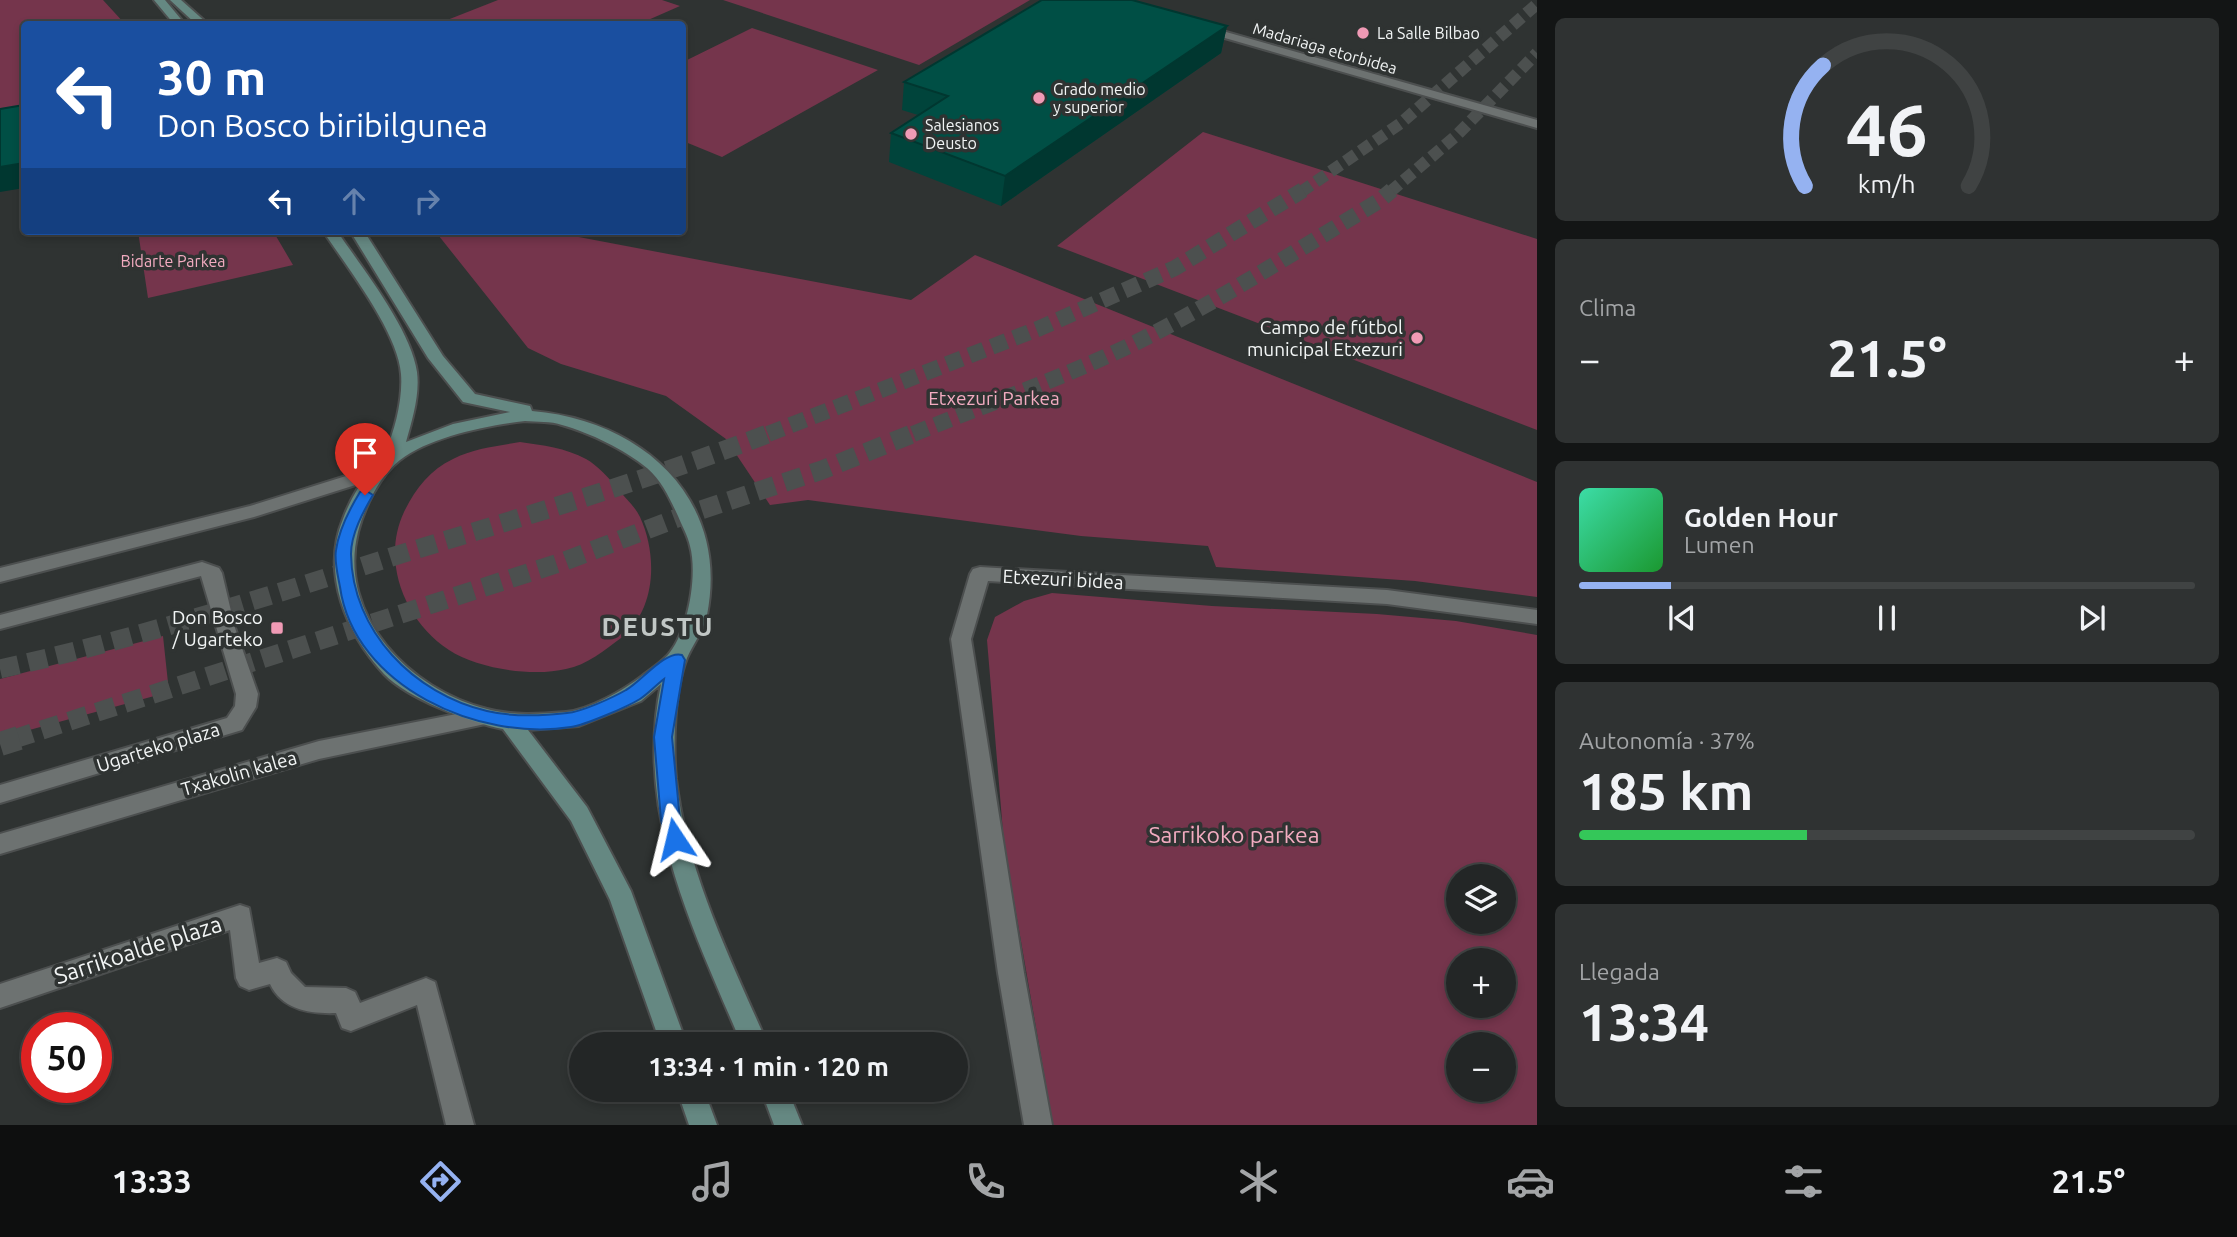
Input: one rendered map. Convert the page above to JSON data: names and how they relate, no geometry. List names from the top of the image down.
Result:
{
  "streets": {
    "street": [
      "Madariaga etorbidea",
      "Etxezuri bidea",
      "Ugarteko plaza",
      "Txakolin kalea",
      "Sarrikoalde plaza"
    ]
  },
  "districts": ["DEUSTU"],
  "parks": ["Bidarte Parkea", "Etxezuri Parkea", "Sarrikoko parkea"],
  "places": {
    "other": [
      "La Salle Bilbao",
      "Grado medio y superior",
      "Salesianos Deusto",
      "Campo de fútbol municipal Etxezuri"
    ],
    "transit": ["Don Bosco / Ugarteko"]
  },
  "page": {
    "turn": ["30 m", "Don Bosco biribilgunea"],
    "tile": [
      "Clima",
      ["Autonomía · 37%", "185 km"],
      ["Llegada", "13:34"]
    ],
    "heat": ["−", "21.5°", "+"],
    "song": ["Golden Hour", "Lumen"],
    "map_buttons": ["+", "−"],
    "limit": "50",
    "trip": "13:34 · 1 min · 120 m",
    "tabs": ["13:33", "21.5°"],
    "gauge": ["46", "km/h"]
  }
}
